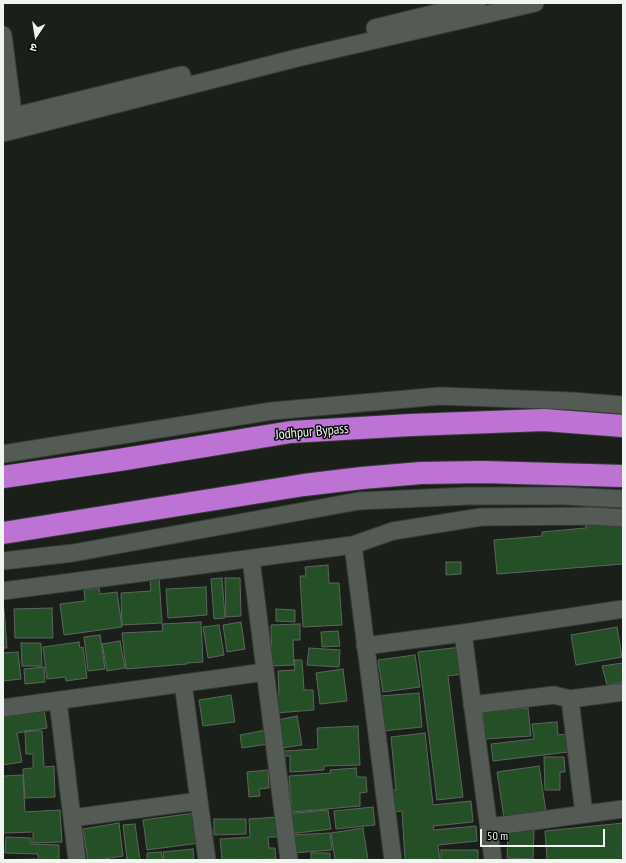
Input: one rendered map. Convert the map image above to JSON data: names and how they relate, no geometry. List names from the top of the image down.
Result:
{
  "streets": {
    "highway": ["Jodhpur Bypass"]
  },
  "scale_bar": "50 m",
  "north": "bottom"
}
